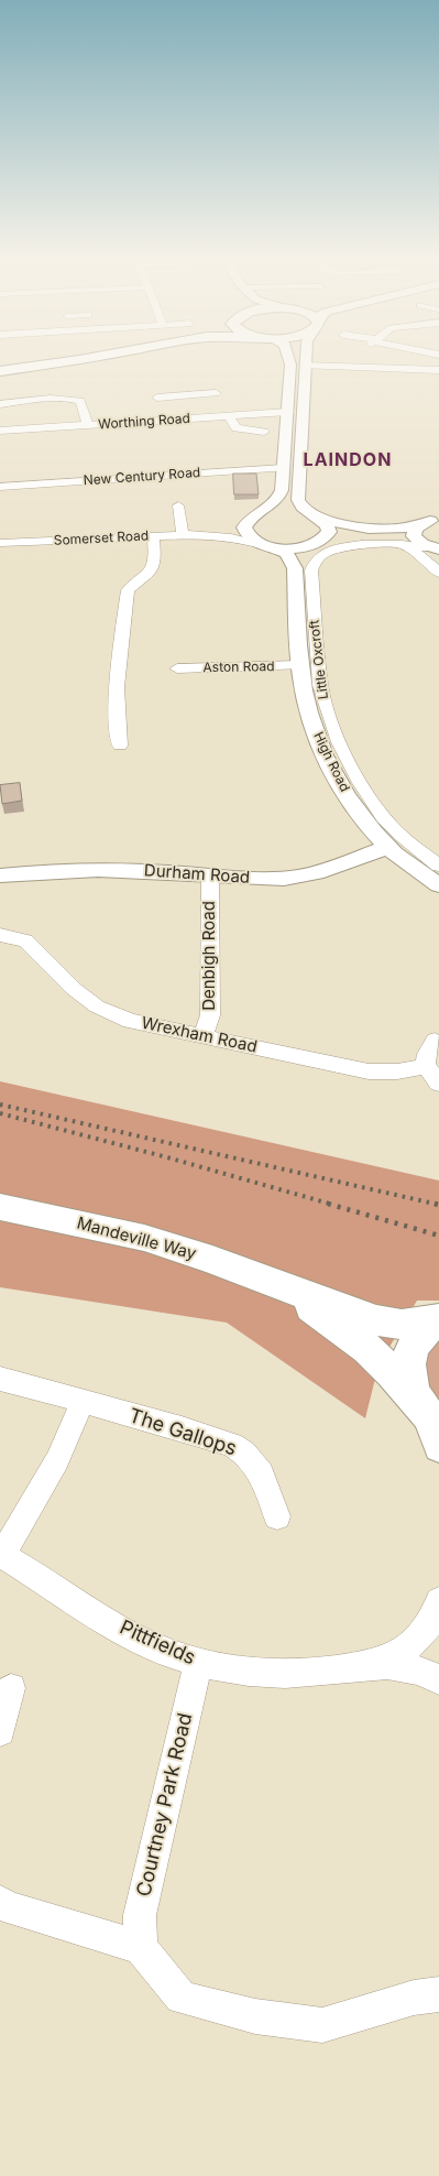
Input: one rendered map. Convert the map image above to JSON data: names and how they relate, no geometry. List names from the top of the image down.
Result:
{
  "streets": {
    "main road": ["Mandeville Way"],
    "street": [
      "Worthing Road",
      "New Century Road",
      "Somerset Road",
      "Little Oxcroft",
      "Aston Road",
      "High Road",
      "Durham Road",
      "Denbigh Road",
      "Wrexham Road",
      "The Gallops",
      "Pittfields",
      "Courtney Park Road"
    ]
  },
  "crossings": [
    ["Aston Road", "High Road"],
    ["High Road", "Durham Road"],
    ["Durham Road", "Denbigh Road"],
    ["Denbigh Road", "Wrexham Road"],
    ["Pittfields", "Courtney Park Road"]
  ],
  "districts": ["LAINDON"]
}
